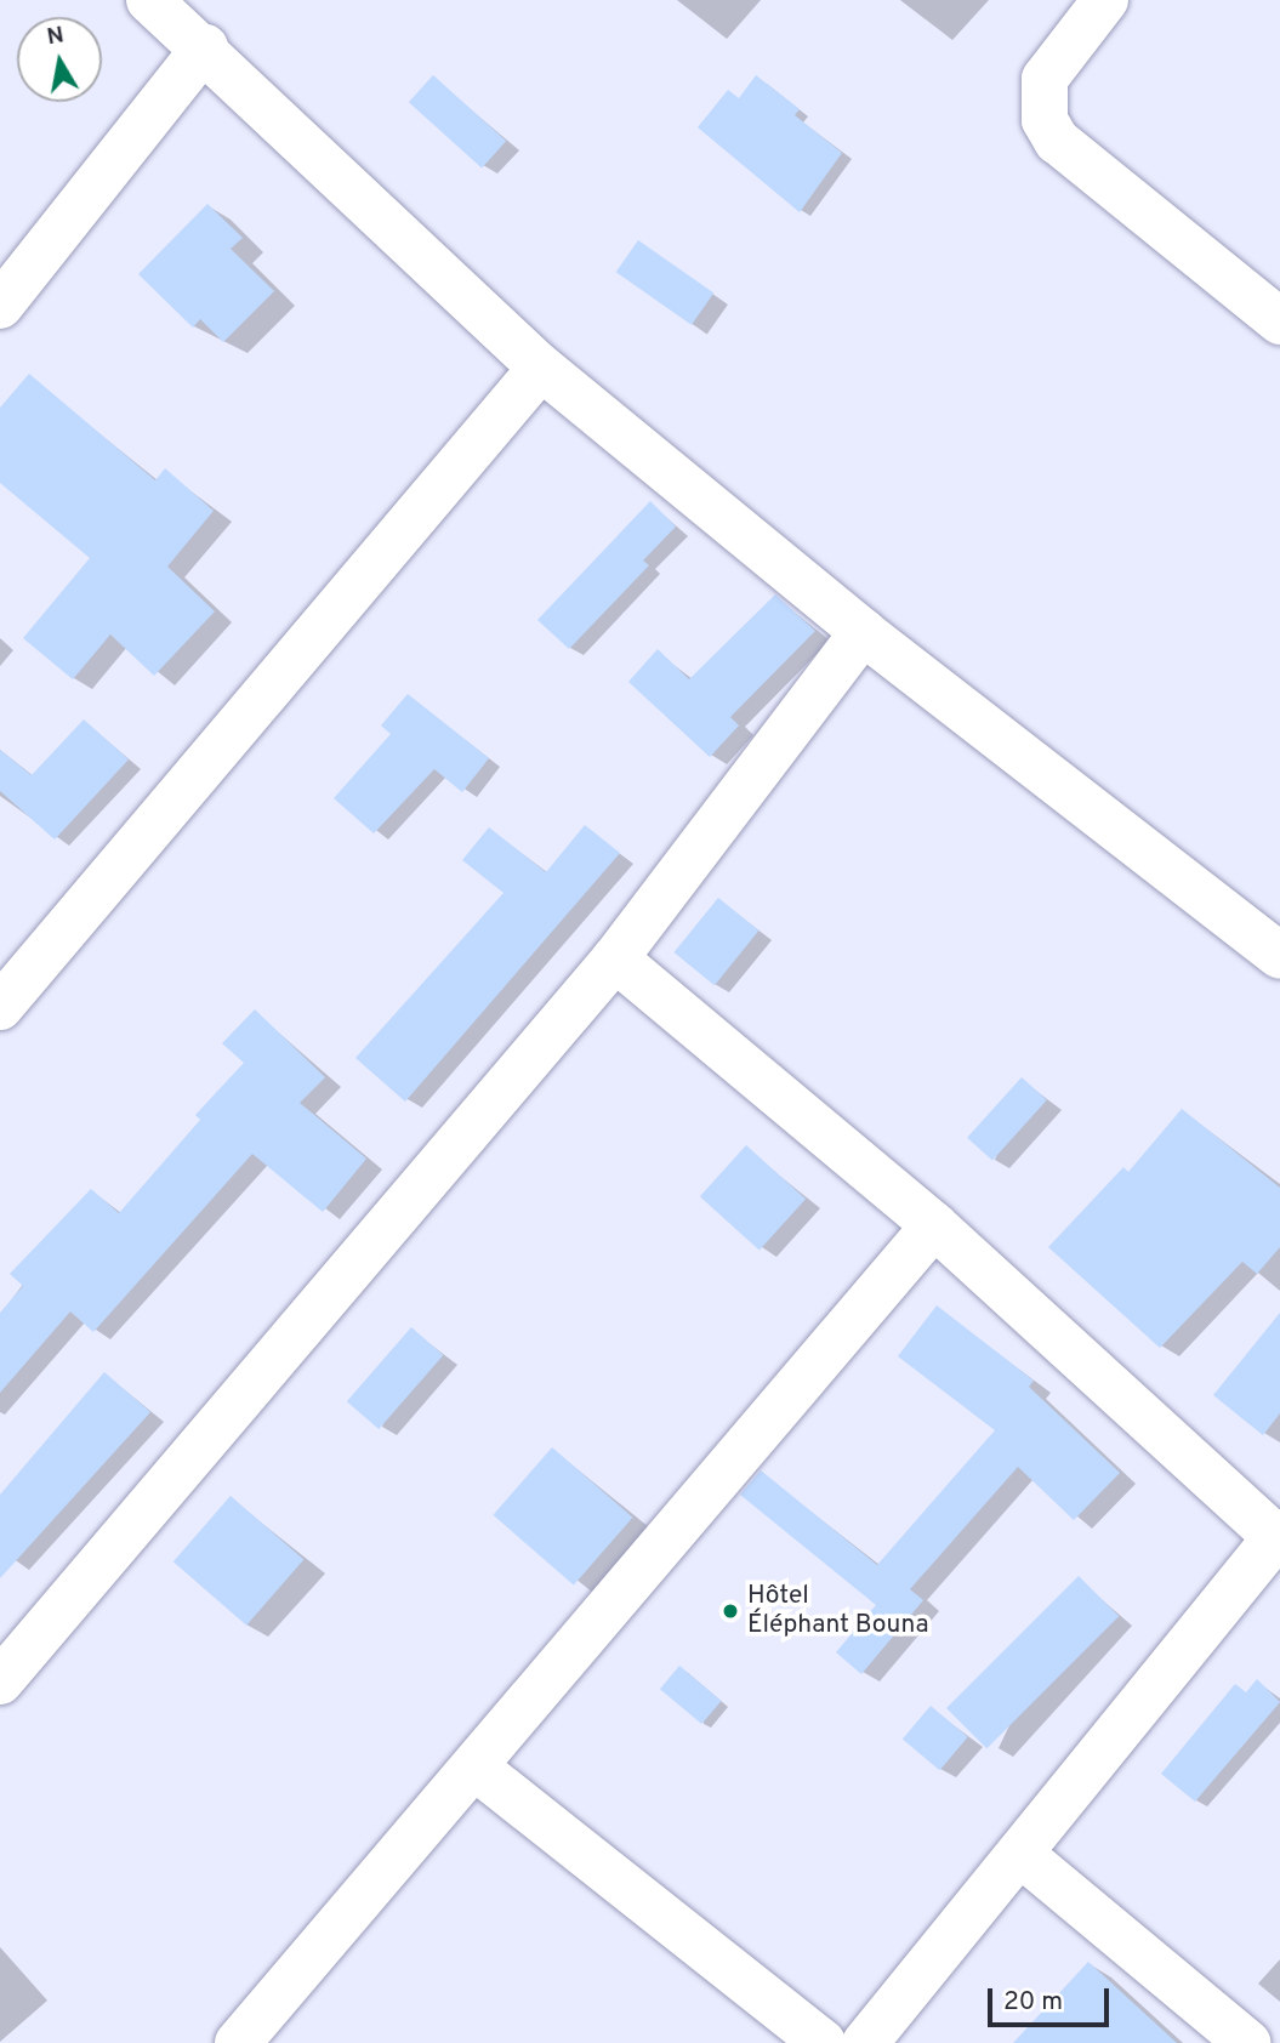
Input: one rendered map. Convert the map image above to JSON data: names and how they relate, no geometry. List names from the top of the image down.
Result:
{
  "places": ["Hôtel Éléphant Bouna"],
  "scale_bar": "20 m",
  "north": "top"
}
